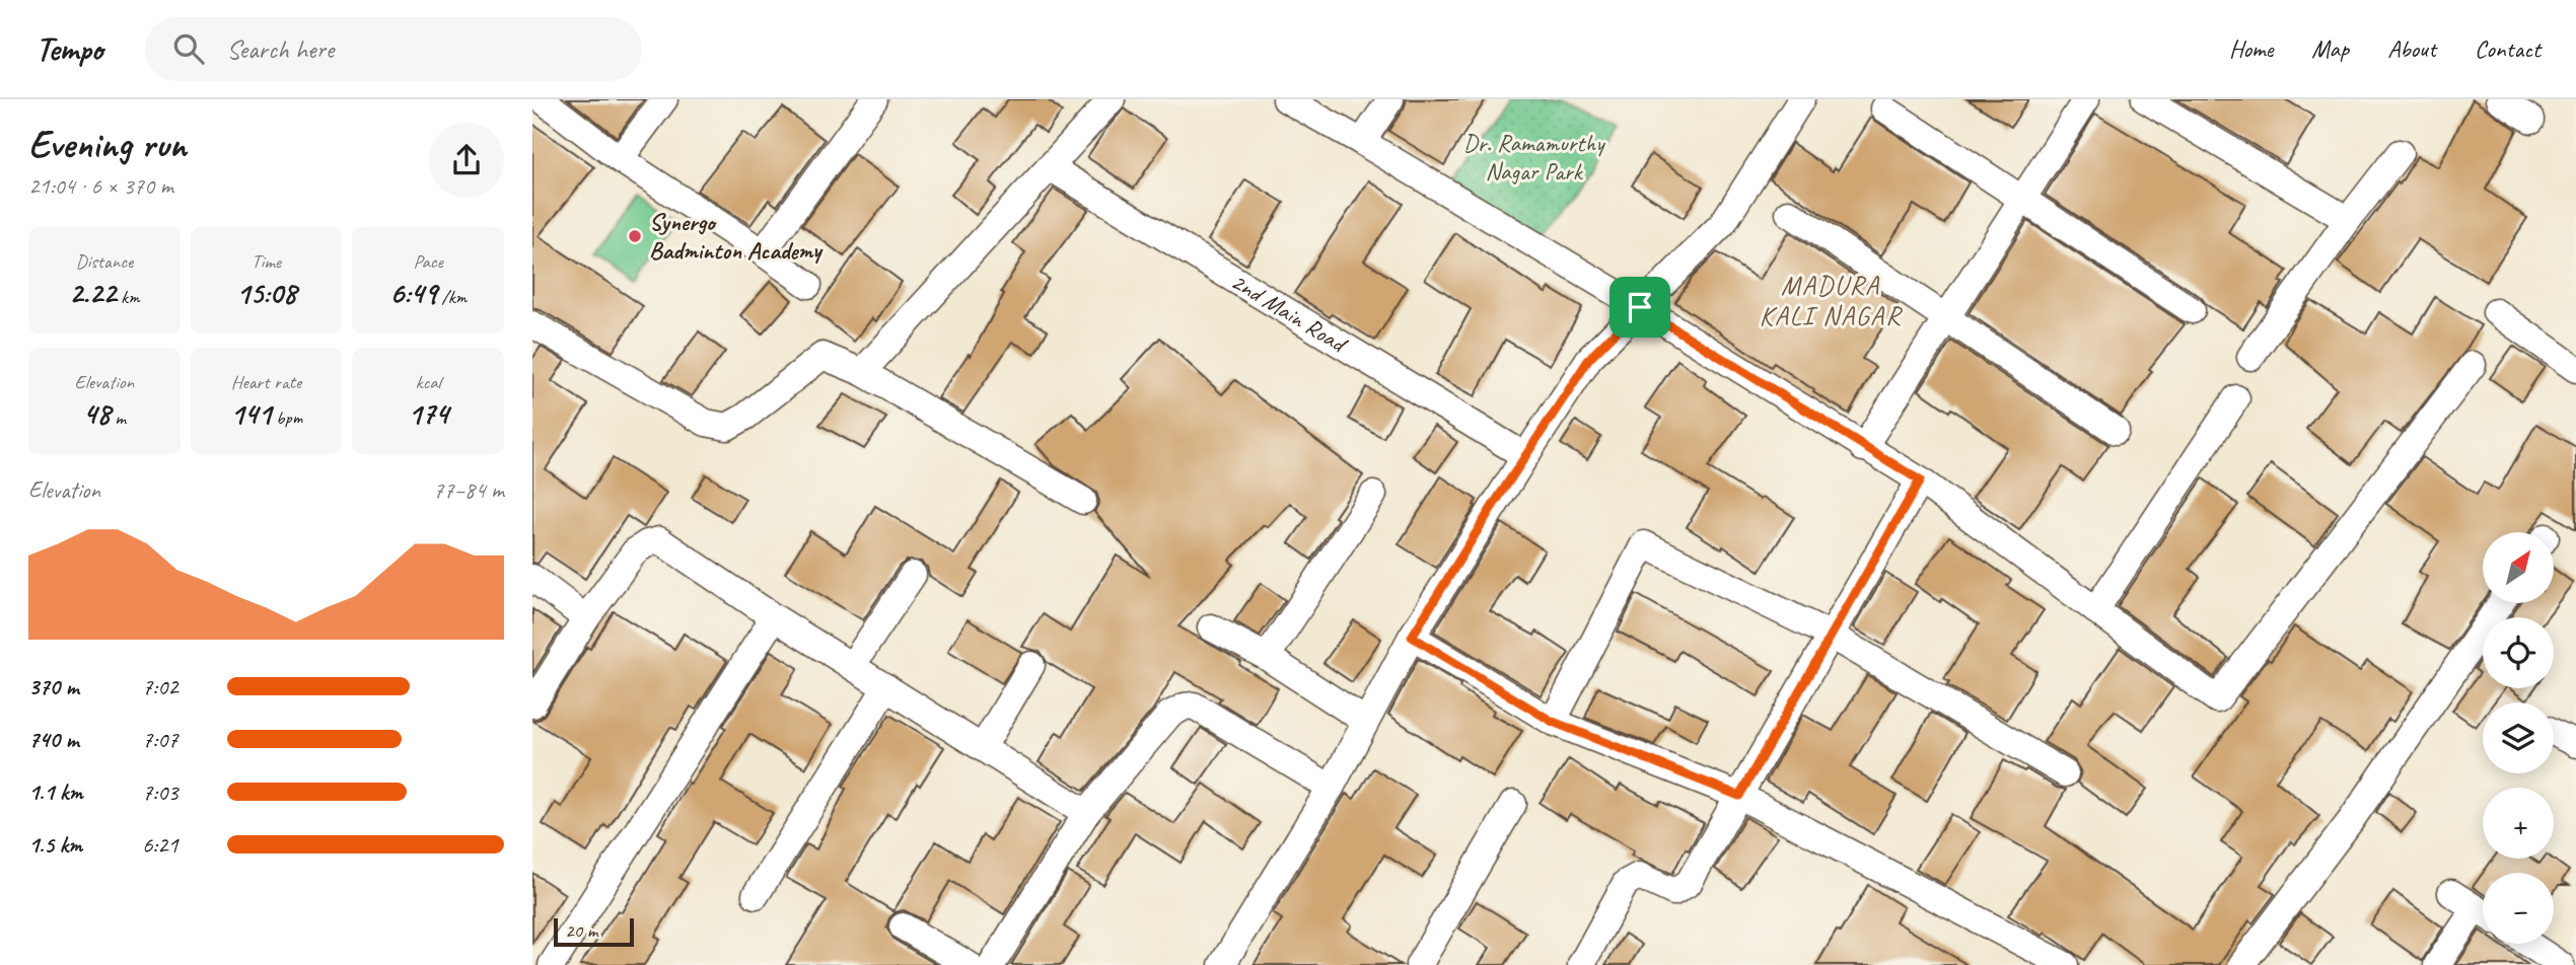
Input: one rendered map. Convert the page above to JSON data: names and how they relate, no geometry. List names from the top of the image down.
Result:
{
  "streets": {
    "street": ["2nd Main Road"]
  },
  "districts": ["MADURA KALI NAGAR"],
  "parks": ["Dr. Ramamurthy Nagar Park"],
  "places": ["Synergo Badminton Academy"],
  "scale_bar": "20 m",
  "north": "top right",
  "page": {
    "header": "Tempo",
    "search": "Search here",
    "nav": [
      "Home",
      "Map",
      "About",
      "Contact"
    ],
    "heading": ["Evening run", "21:04 · 6 × 370 m"],
    "stats": [
      ["Distance", "2.22 km"],
      ["Time", "15:08"],
      ["Pace", "6:49 /km"],
      ["Elevation", "48 m"],
      ["Heart rate", "141 bpm"],
      ["kcal", "174"]
    ],
    "chart": ["Elevation", "77–84 m"],
    "map_buttons": ["+", "−"],
    "list": [
      {
        "name": "370 m",
        "note": "7:02"
      },
      {
        "name": "740 m",
        "note": "7:07"
      },
      {
        "name": "1.1 km",
        "note": "7:03"
      },
      {
        "name": "1.5 km",
        "note": "6:21"
      }
    ],
    "scale": "20 m"
  }
}
